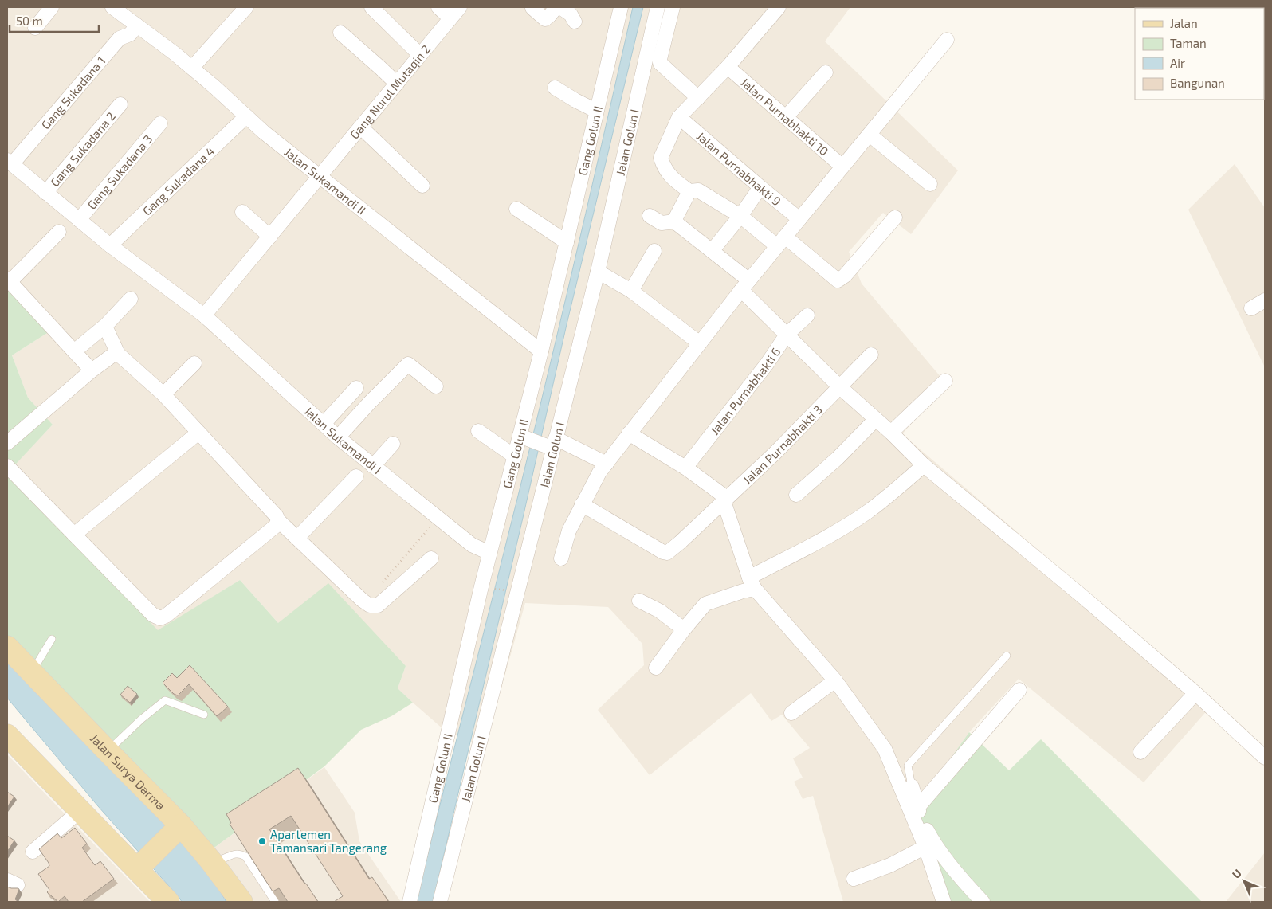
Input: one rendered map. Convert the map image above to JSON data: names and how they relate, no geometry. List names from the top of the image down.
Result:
{
  "streets": {
    "main road": ["Jalan Surya Darma"],
    "street": [
      "Gang Sukadana 1",
      "Gang Nurul Mutaqin 2",
      "Jalan Purnabhakti 10",
      "Gang Golun II",
      "Jalan Golun I",
      "Gang Sukadana 2",
      "Jalan Purnabhakti 9",
      "Gang Sukadana 3",
      "Gang Sukadana 4",
      "Jalan Sukamandi II",
      "Jalan Purnabhakti 6",
      "Jalan Sukamandi I",
      "Jalan Purnabhakti 3"
    ]
  },
  "crossings": [
    ["Gang Sukadana 1", "Jalan Sukamandi II"],
    ["Gang Sukadana 1", "Jalan Sukamandi I"],
    ["Gang Nurul Mutaqin 2", "Jalan Sukamandi II"],
    ["Gang Nurul Mutaqin 2", "Jalan Sukamandi I"],
    ["Gang Golun II", "Jalan Sukamandi II"],
    ["Gang Golun II", "Jalan Sukamandi I"],
    ["Gang Sukadana 2", "Jalan Sukamandi I"],
    ["Gang Sukadana 3", "Jalan Sukamandi I"],
    ["Gang Sukadana 4", "Jalan Sukamandi II"],
    ["Gang Sukadana 4", "Jalan Sukamandi I"]
  ],
  "places": ["Apartemen Tamansari Tangerang"],
  "legend": [
    "Jalan",
    "Taman",
    "Air",
    "Bangunan"
  ],
  "scale_bar": "50 m",
  "north": "top left"
}
